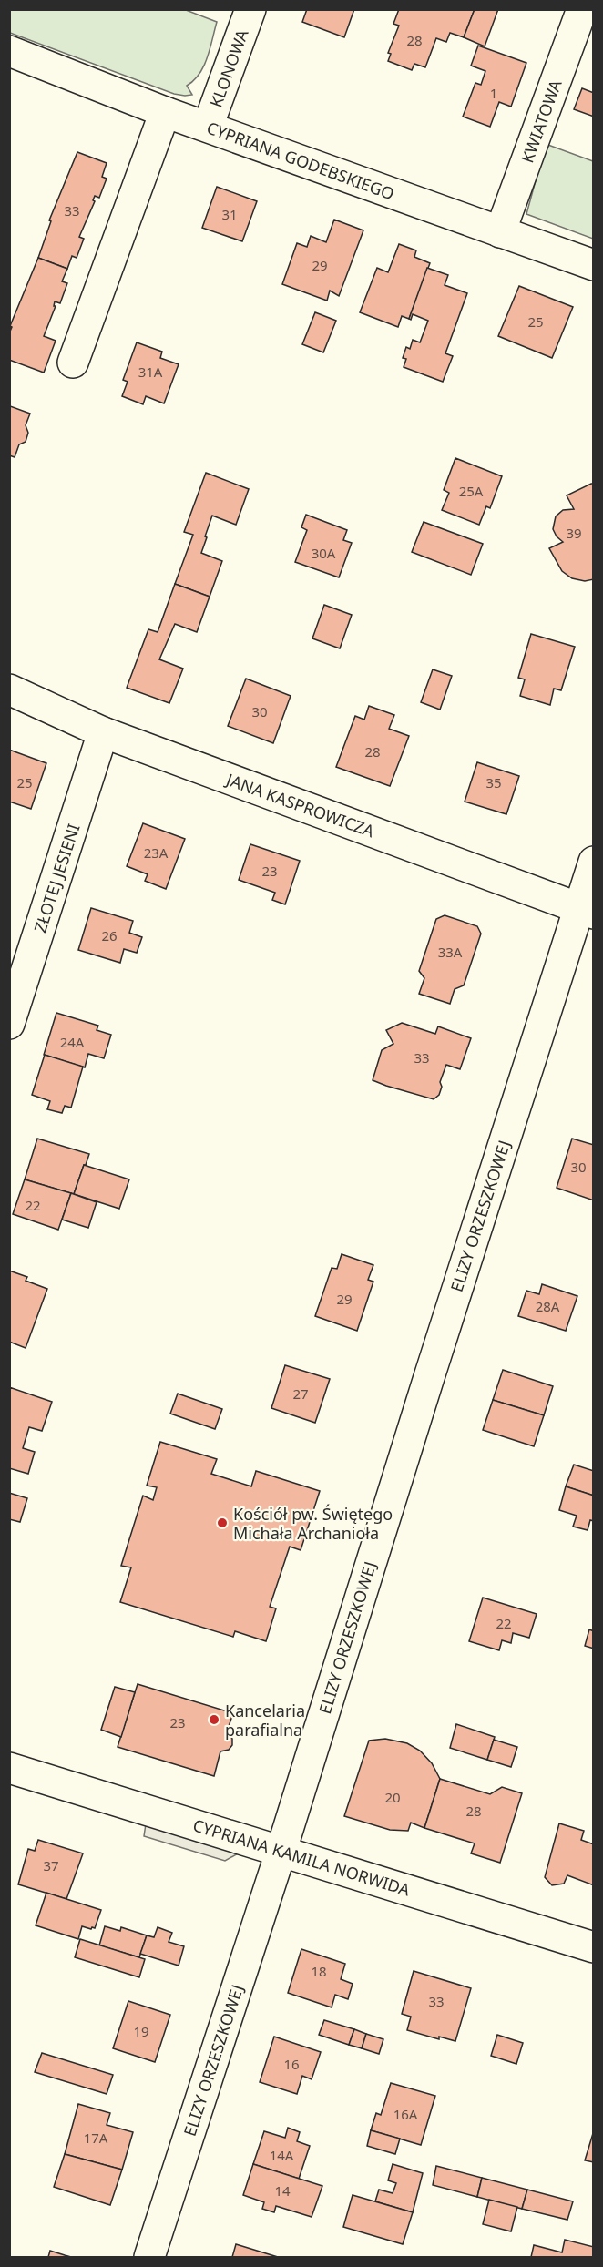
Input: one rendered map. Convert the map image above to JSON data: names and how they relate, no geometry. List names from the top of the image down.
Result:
{
  "streets": {
    "street": [
      "KLONOWA",
      "KWIATOWA",
      "CYPRIANA GODEBSKIEGO",
      "JANA KASPROWICZA",
      "ZŁOTEJ JESIENI",
      "ELIZY ORZESZKOWEJ",
      "CYPRIANA KAMILA NORWIDA"
    ]
  },
  "crossings": [
    ["KLONOWA", "CYPRIANA GODEBSKIEGO"],
    ["KWIATOWA", "CYPRIANA GODEBSKIEGO"],
    ["JANA KASPROWICZA", "ZŁOTEJ JESIENI"],
    ["JANA KASPROWICZA", "ELIZY ORZESZKOWEJ"],
    ["ELIZY ORZESZKOWEJ", "CYPRIANA KAMILA NORWIDA"]
  ],
  "places": ["Kościół pw. Świętego Michała Archanioła", "Kancelaria parafialna"],
  "house_numbers": [
    "28",
    "1",
    "33",
    "31",
    "29",
    "25",
    "31A",
    "25A",
    "39",
    "30A",
    "30",
    "28",
    "25",
    "35",
    "23A",
    "23",
    "26",
    "33A",
    "24A",
    "33",
    "30",
    "22",
    "29",
    "28A",
    "27",
    "22",
    "23",
    "20",
    "28",
    "37",
    "18",
    "33",
    "19",
    "16",
    "16A",
    "17A",
    "14A",
    "14"
  ]
}
